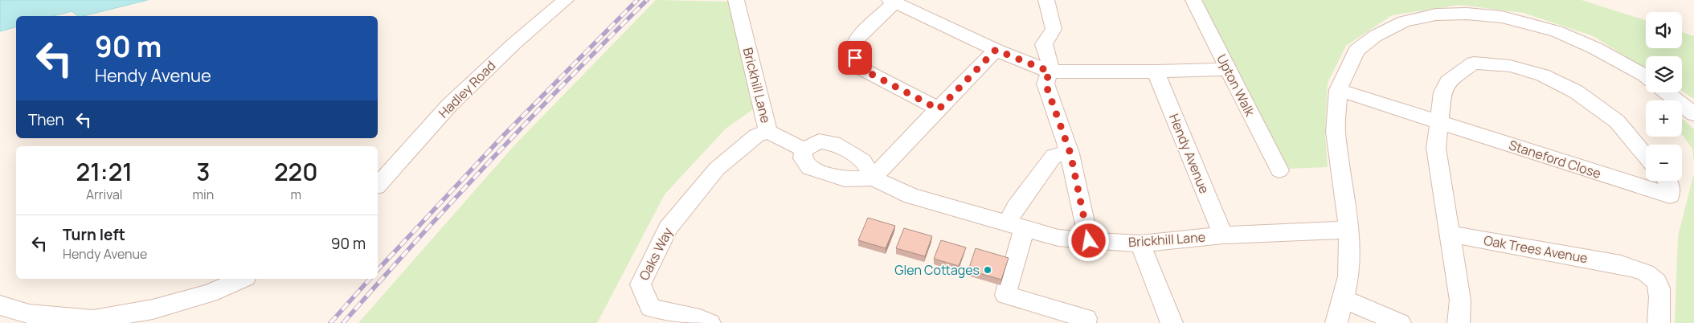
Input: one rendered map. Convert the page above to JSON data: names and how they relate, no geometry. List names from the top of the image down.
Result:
{
  "streets": {
    "street": [
      "Brickhill Lane",
      "Upton Walk",
      "Hadley Road",
      "Hendy Avenue",
      "Staneford Close",
      "Oak Trees Avenue",
      "Oaks Way"
    ]
  },
  "crossings": [
    ["Brickhill Lane", "Hendy Avenue"],
    ["Brickhill Lane", "Oaks Way"]
  ],
  "places": ["Glen Cottages"],
  "page": {
    "map_buttons": ["+", "−"],
    "turn": ["90 m", "Hendy Avenue"],
    "then": "Then",
    "eta": [
      "21:21",
      "Arrival",
      "3",
      "min",
      "220",
      "m"
    ],
    "list": [
      {
        "name": "Turn left",
        "note": "Hendy Avenue",
        "value": "90 m"
      }
    ]
  }
}
